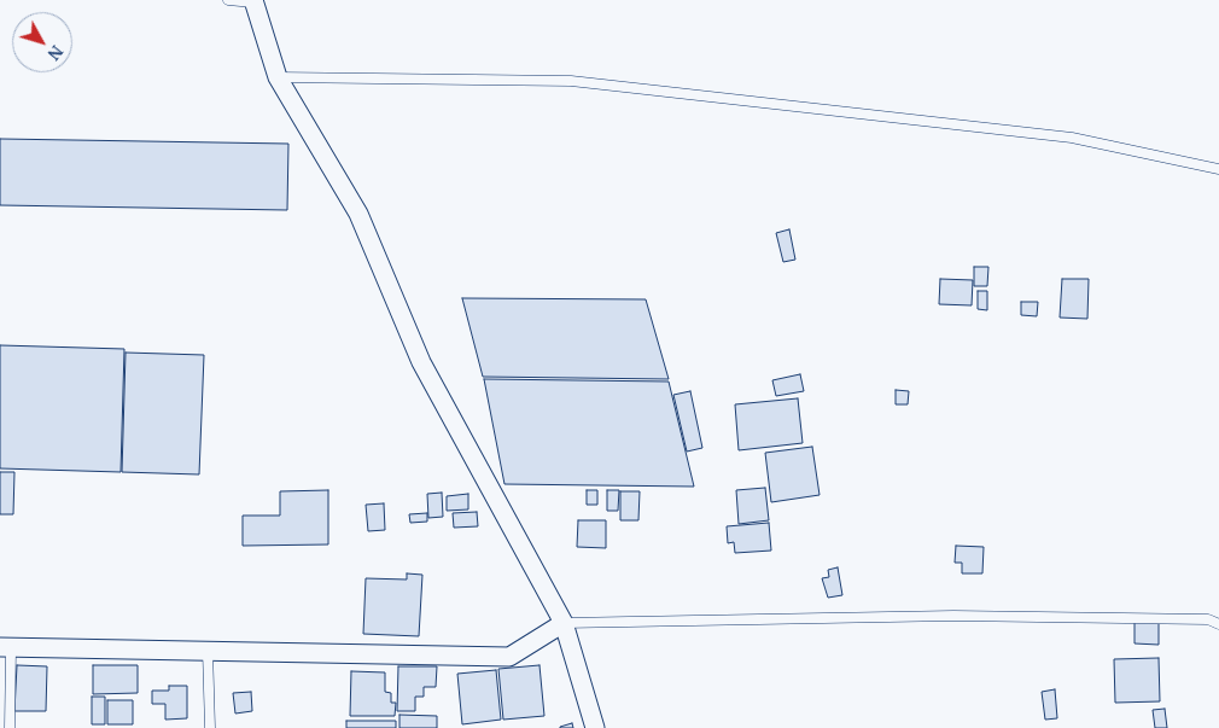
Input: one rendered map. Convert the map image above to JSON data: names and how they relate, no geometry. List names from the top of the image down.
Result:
{
  "north": "bottom right"
}
